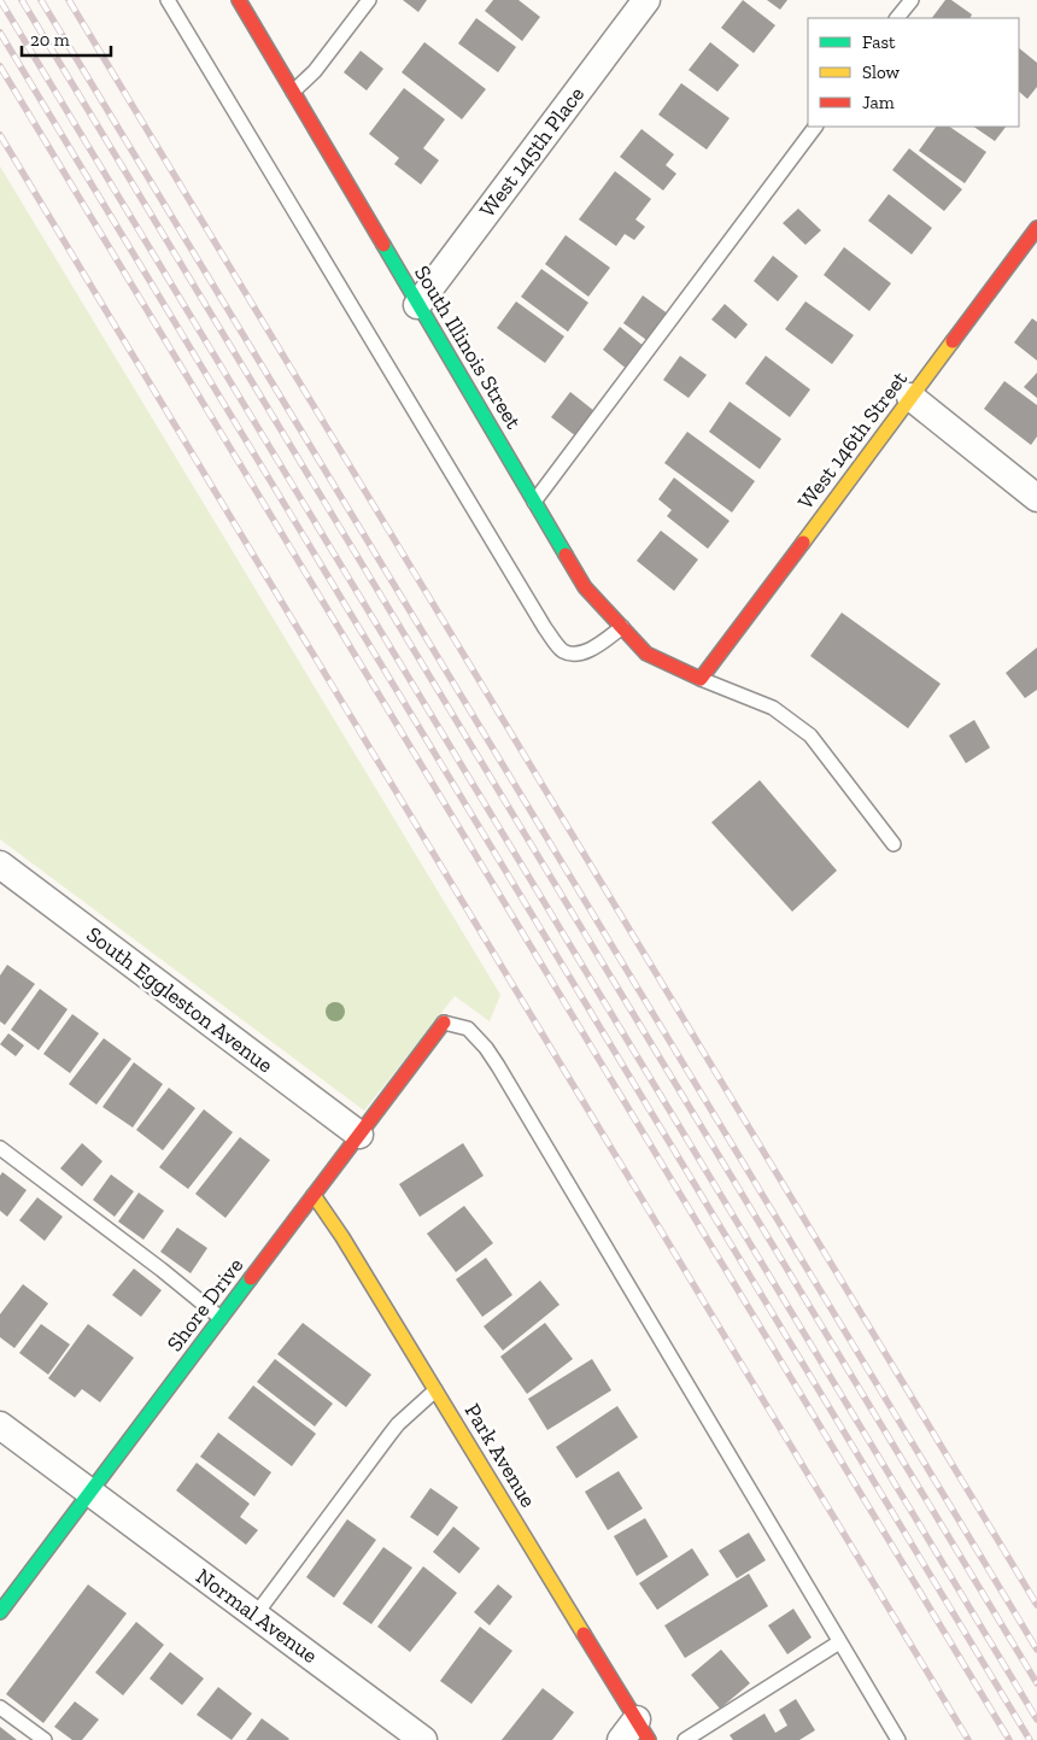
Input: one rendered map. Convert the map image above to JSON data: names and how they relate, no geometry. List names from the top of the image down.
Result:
{
  "streets": {
    "street": [
      "West 145th Place",
      "South Illinois Street",
      "West 146th Street",
      "South Eggleston Avenue",
      "Shore Drive",
      "Park Avenue",
      "Normal Avenue"
    ]
  },
  "crossings": [
    ["West 145th Place", "South Illinois Street"],
    ["South Illinois Street", "West 146th Street"],
    ["South Eggleston Avenue", "Shore Drive"],
    ["Shore Drive", "Park Avenue"],
    ["Shore Drive", "Normal Avenue"]
  ],
  "legend": ["Fast", "Slow", "Jam"],
  "scale_bar": "20 m"
}
